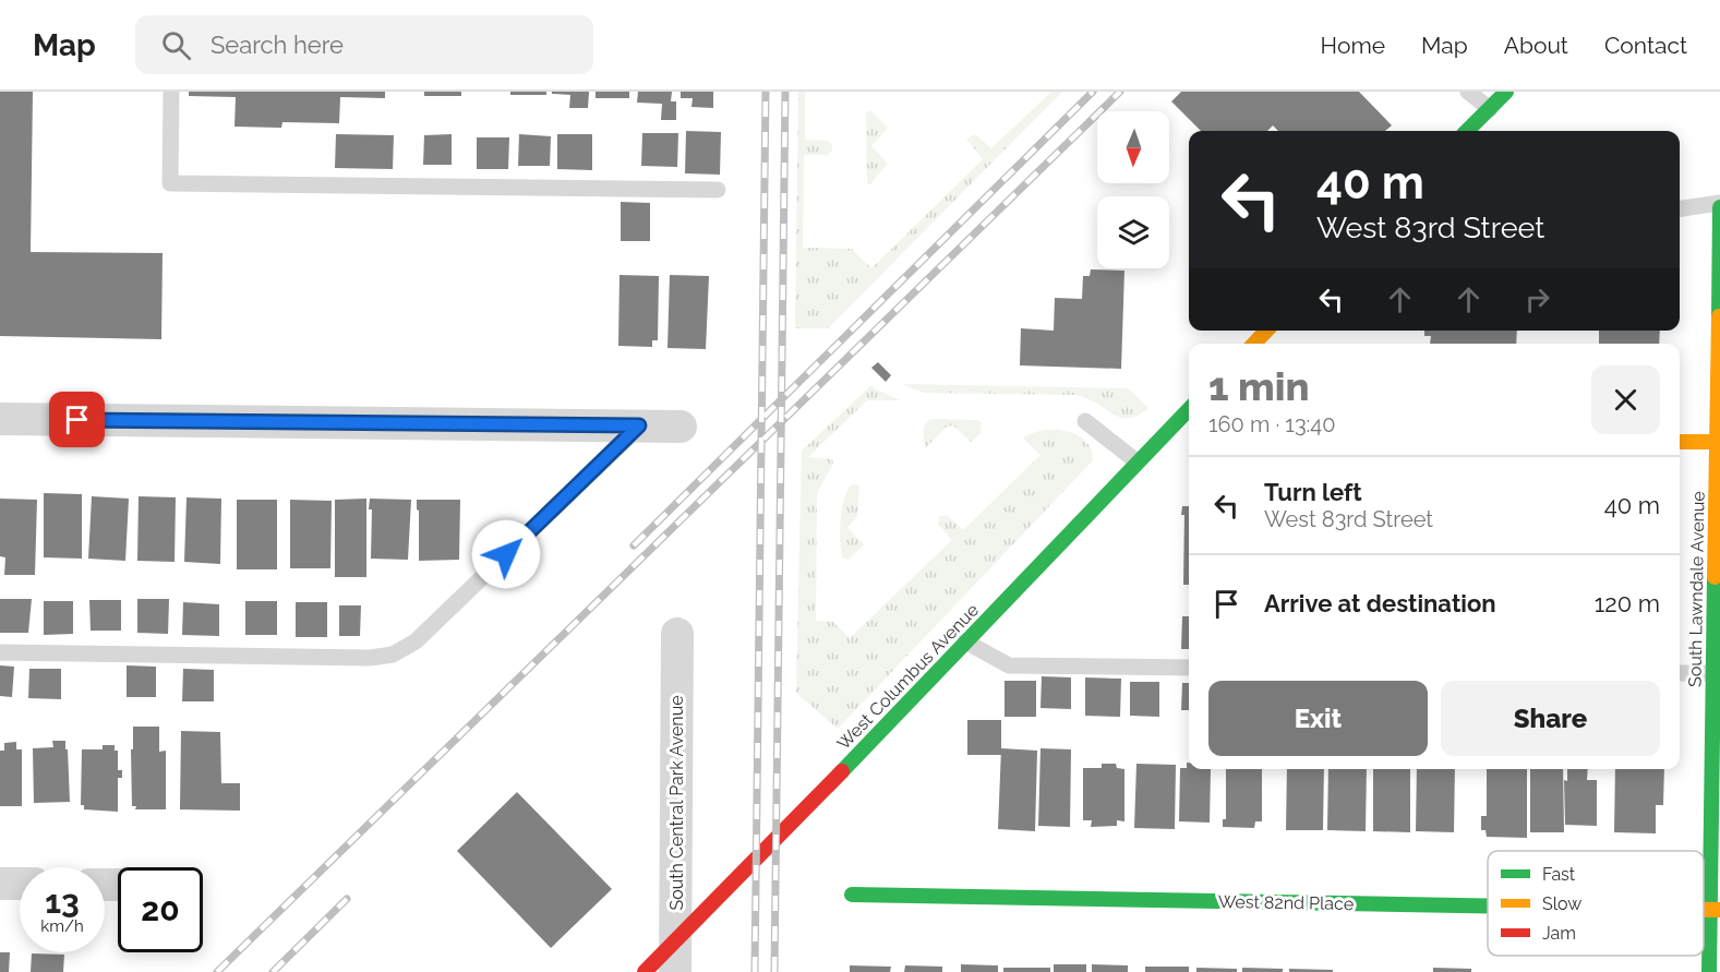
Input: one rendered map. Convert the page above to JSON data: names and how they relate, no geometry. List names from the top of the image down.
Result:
{
  "streets": {
    "street": [
      "South Lawndale Avenue",
      "West Columbus Avenue",
      "South Central Park Avenue",
      "West 82nd Place"
    ]
  },
  "crossings": [
    ["West Columbus Avenue", "South Central Park Avenue"]
  ],
  "legend": ["Fast", "Slow", "Jam"],
  "north": "bottom",
  "page": {
    "header": "Map",
    "search": "Search here",
    "nav": [
      "Home",
      "Map",
      "About",
      "Contact"
    ],
    "turn": ["40 m", "West 83rd Street"],
    "heading": ["1 min", "160 m · 13:40"],
    "list": [
      {
        "name": "Turn left",
        "note": "West 83rd Street",
        "value": "40 m"
      },
      {
        "name": "Arrive at destination",
        "value": "120 m"
      }
    ],
    "buttons": ["Exit", "Share"],
    "speed": "13 km/h",
    "limit": "20"
  }
}
